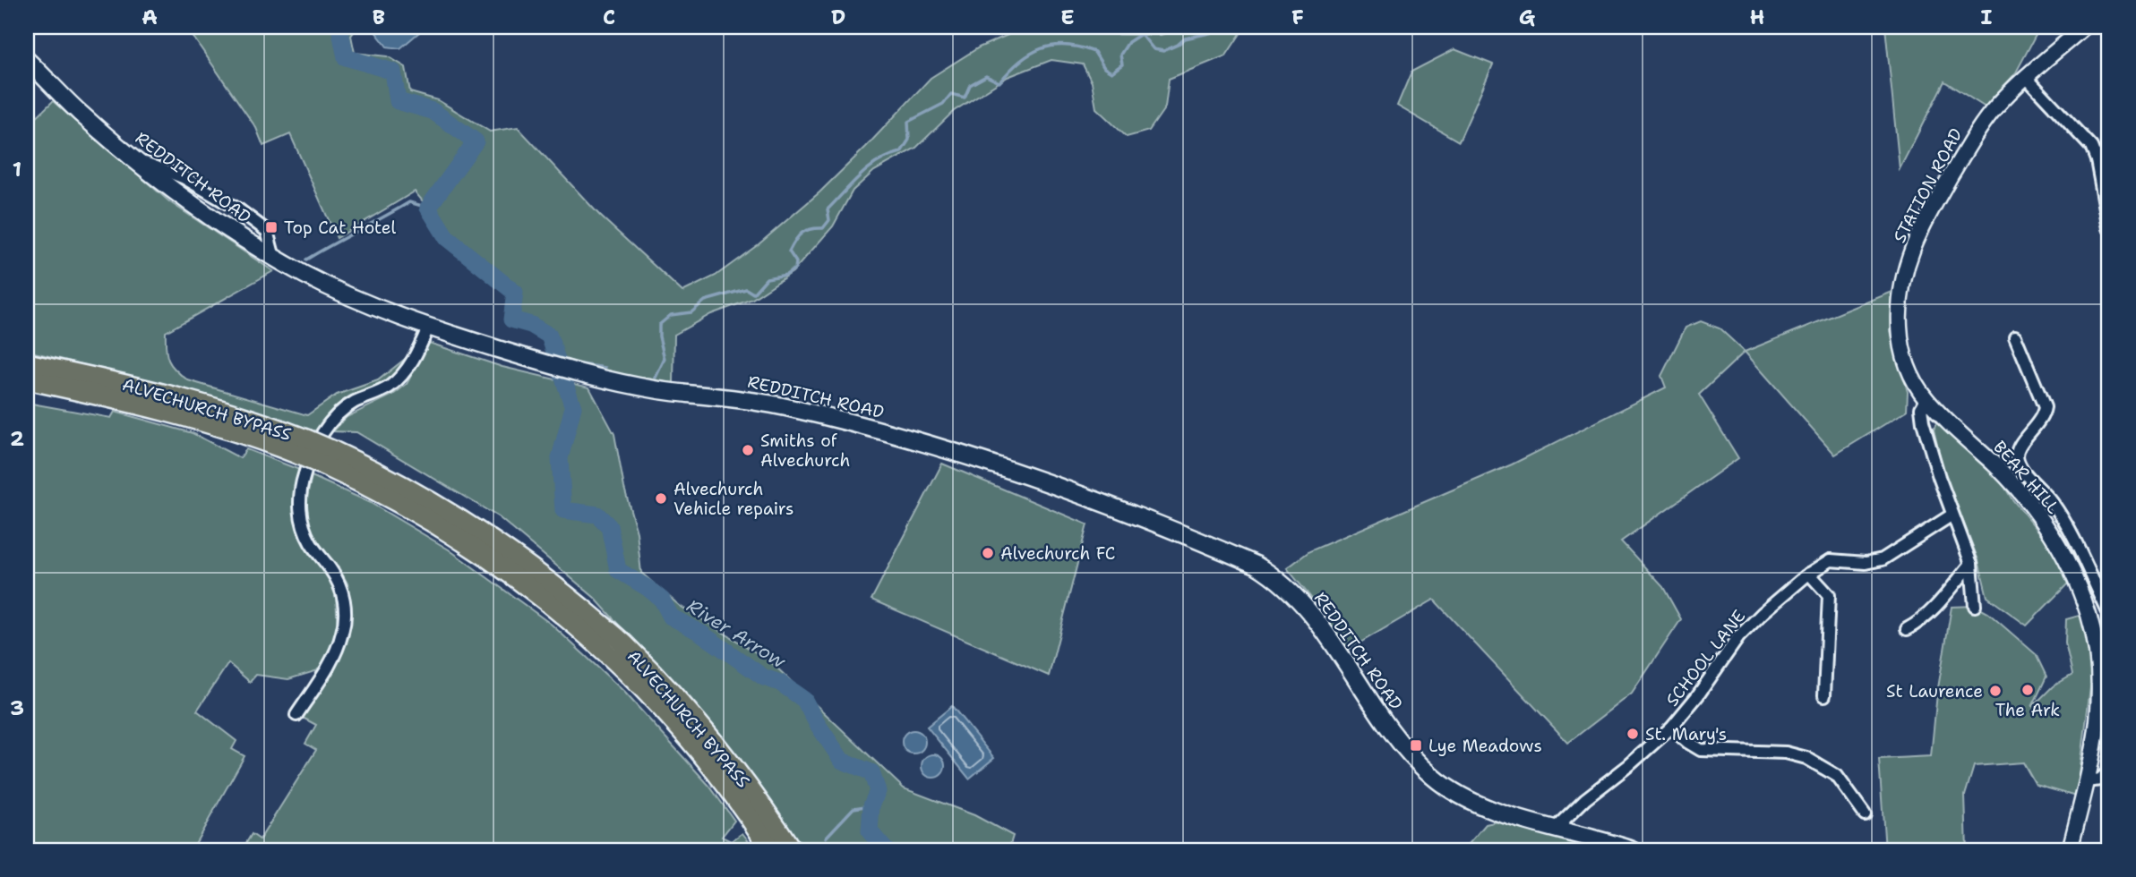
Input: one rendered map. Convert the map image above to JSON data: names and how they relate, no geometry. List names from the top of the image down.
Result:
{
  "streets": {
    "highway": ["ALVECHURCH BYPASS"],
    "main road": ["REDDITCH ROAD"],
    "street": ["STATION ROAD", "BEAR HILL", "SCHOOL LANE"]
  },
  "crossings": [
    ["REDDITCH ROAD", "SCHOOL LANE"],
    ["STATION ROAD", "BEAR HILL"]
  ],
  "water": ["River Arrow"],
  "places": {
    "transit": ["Top Cat Hotel", "Lye Meadows"],
    "other": [
      "Smiths of Alvechurch",
      "Alvechurch Vehicle repairs",
      "Alvechurch FC",
      "The Ark",
      "St Laurence",
      "St. Mary's"
    ]
  },
  "grid": {
    "columns": [
      "A",
      "B",
      "C",
      "D",
      "E",
      "F",
      "G",
      "H",
      "I"
    ],
    "rows": ["1", "2", "3"]
  }
}
